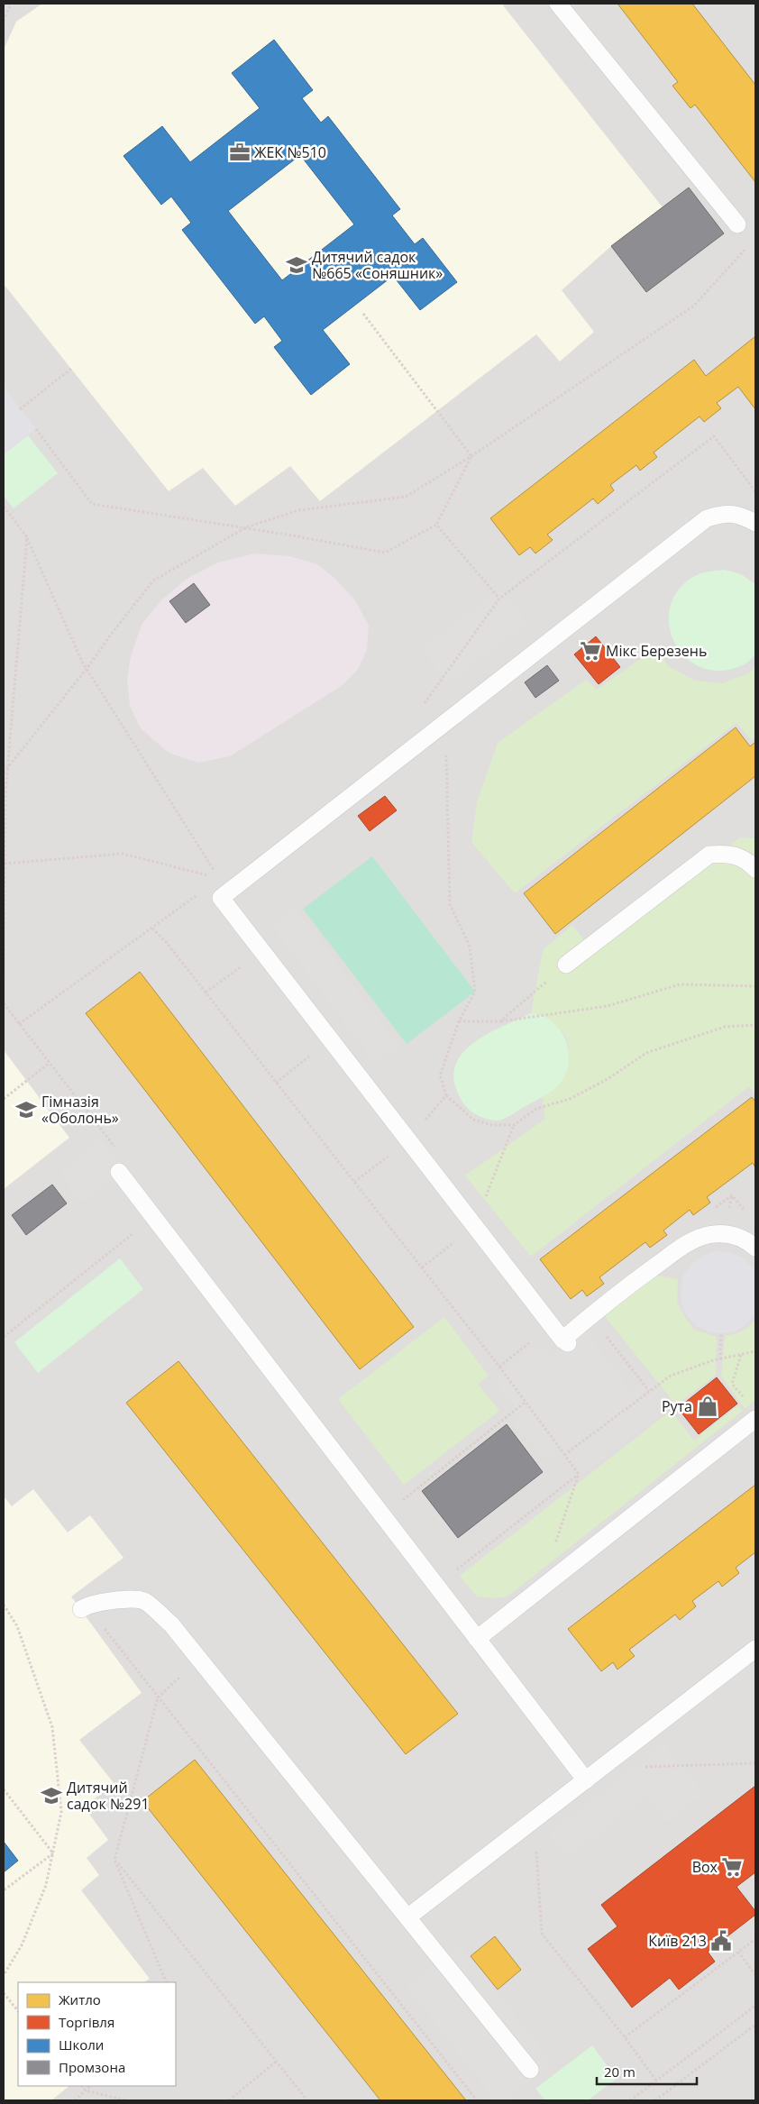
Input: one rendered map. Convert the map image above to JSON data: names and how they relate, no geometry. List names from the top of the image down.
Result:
{
  "places": {
    "office": ["ЖЕК №510"],
    "school or university": ["Дитячий садок №665 «Соняшник»", "Гімназія «Оболонь»", "Дитячий садок №291"],
    "supermarket": ["Мікс Березень", "Box"],
    "shop": ["Рута"],
    "public building": ["Київ 213"]
  },
  "legend": [
    "Житло",
    "Торгівля",
    "Школи",
    "Промзона"
  ],
  "scale_bar": "20 m"
}
